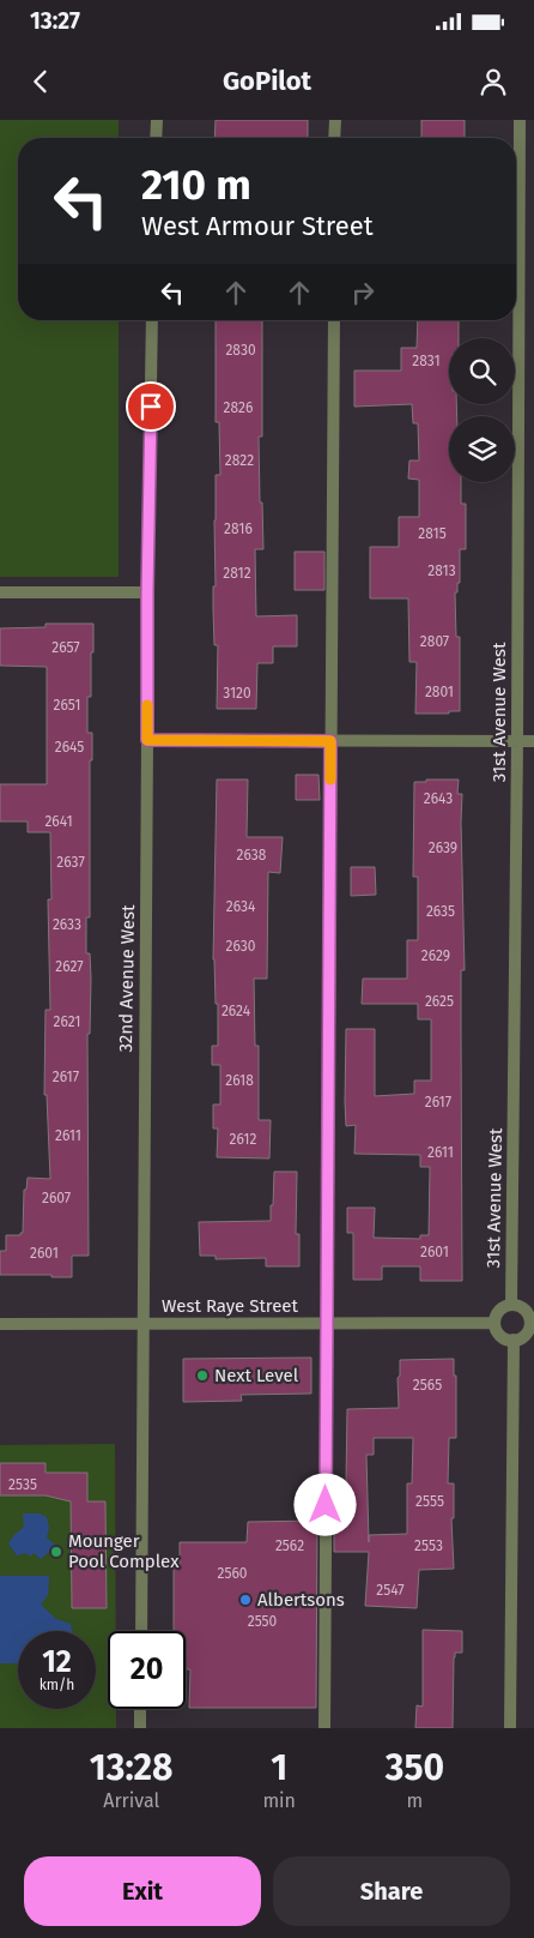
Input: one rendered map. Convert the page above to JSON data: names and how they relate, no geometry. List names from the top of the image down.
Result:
{
  "streets": {
    "street": ["31st Avenue West", "32nd Avenue West", "West Raye Street"]
  },
  "crossings": [
    ["31st Avenue West", "West Raye Street"],
    ["32nd Avenue West", "West Raye Street"]
  ],
  "places": ["Next Level", "Mounger Pool Complex", "Albertsons"],
  "house_numbers": [
    "2830",
    "2831",
    "2826",
    "2822",
    "2816",
    "2815",
    "2813",
    "2812",
    "2807",
    "2657",
    "2801",
    "3120",
    "2651",
    "2645",
    "2643",
    "2641",
    "2639",
    "2638",
    "2637",
    "2634",
    "2635",
    "2633",
    "2630",
    "2629",
    "2627",
    "2625",
    "2624",
    "2621",
    "2617",
    "2618",
    "2617",
    "2611",
    "2612",
    "2611",
    "2607",
    "2601",
    "2601",
    "2565",
    "2535",
    "2555",
    "2562",
    "2553",
    "2560",
    "2547",
    "2550"
  ],
  "page": {
    "status": "13:27",
    "header": "GoPilot",
    "turn": ["210 m", "West Armour Street"],
    "speed": "12 km/h",
    "limit": "20",
    "eta": [
      "13:28",
      "Arrival",
      "1",
      "min",
      "350",
      "m"
    ],
    "buttons": ["Exit", "Share"]
  }
}
